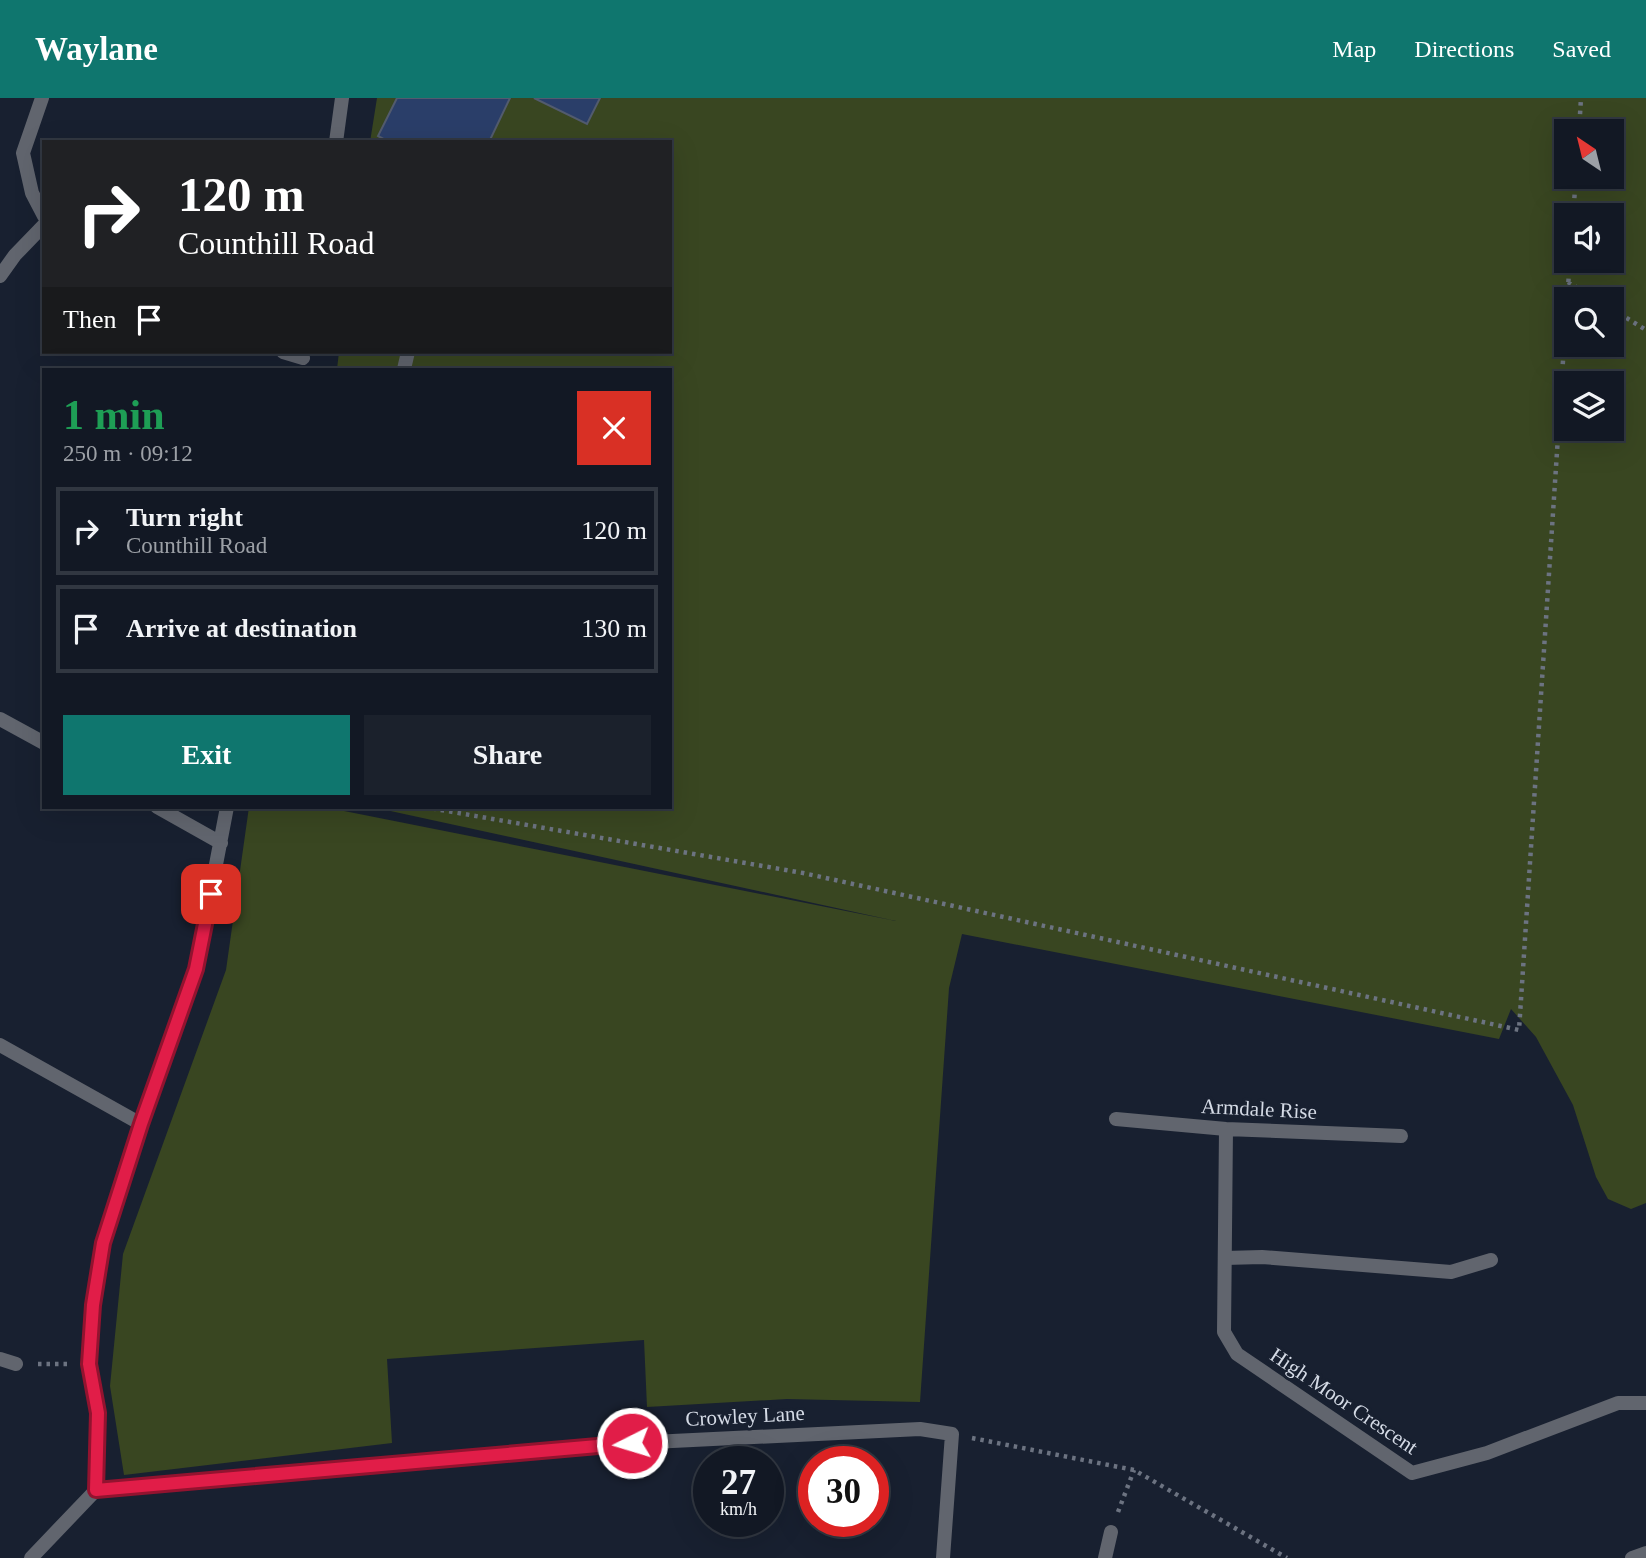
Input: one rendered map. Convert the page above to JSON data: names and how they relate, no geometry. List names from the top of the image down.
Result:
{
  "streets": {
    "street": ["Armdale Rise", "High Moor Crescent", "Crowley Lane"]
  },
  "crossings": [
    ["Armdale Rise", "High Moor Crescent"]
  ],
  "north": "top left",
  "page": {
    "header": "Waylane",
    "nav": ["Map", "Directions", "Saved"],
    "turn": ["120 m", "Counthill Road"],
    "then": "Then",
    "heading": ["1 min", "250 m · 09:12"],
    "list": [
      {
        "name": "Turn right",
        "note": "Counthill Road",
        "value": "120 m"
      },
      {
        "name": "Arrive at destination",
        "value": "130 m"
      }
    ],
    "buttons": ["Exit", "Share"],
    "speed": "27 km/h",
    "limit": "30"
  }
}
